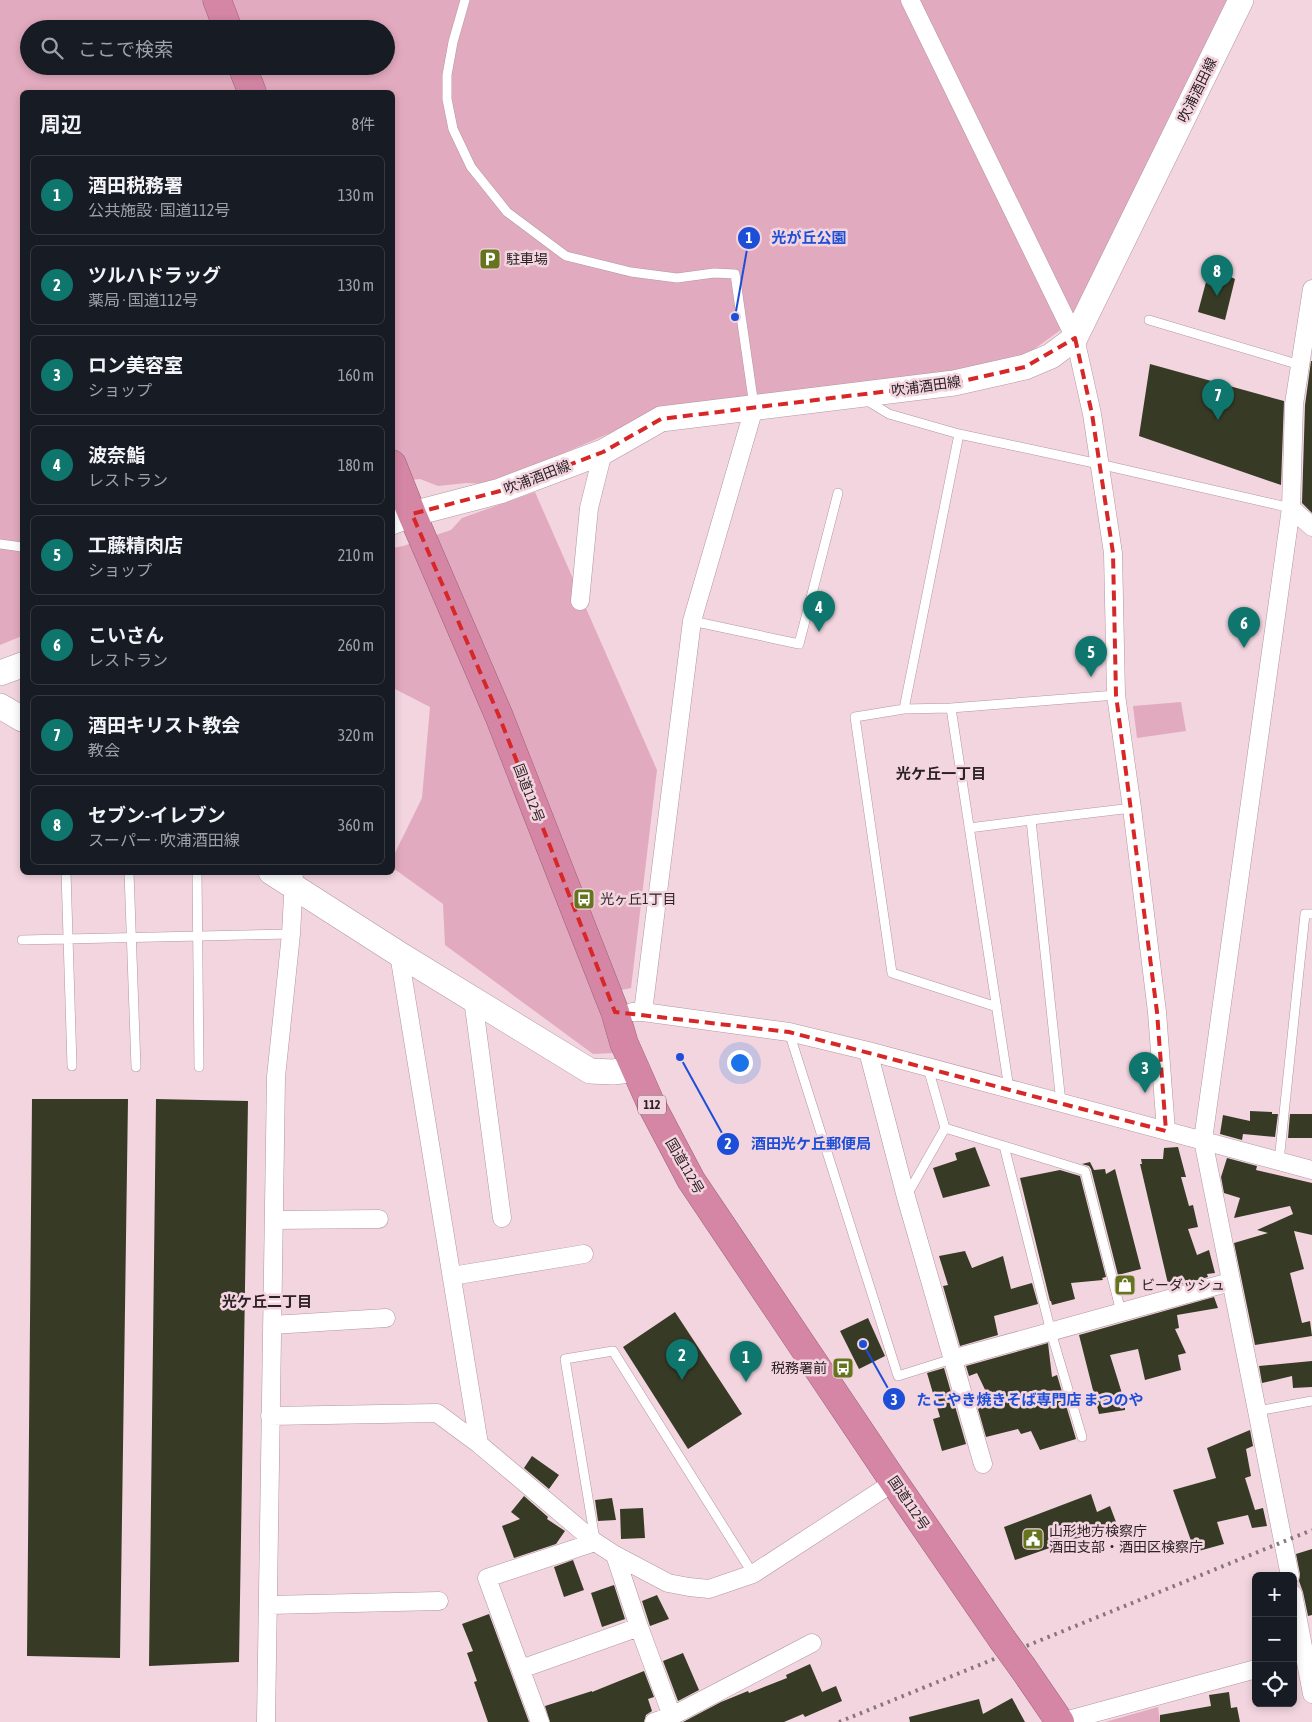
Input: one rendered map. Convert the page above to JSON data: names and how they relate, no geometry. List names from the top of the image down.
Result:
{
  "streets": {
    "highway": ["国道112号", "112"],
    "main road": ["吹浦酒田線"]
  },
  "crossings": [
    ["吹浦酒田線", "国道112号"]
  ],
  "districts": ["光ケ丘一丁目", "光ケ丘二丁目"],
  "places": {
    "parking": ["駐車場"],
    "other": ["光が丘公園", "酒田光ケ丘郵便局", "たこやき焼きそば専門店 まつのや"],
    "bus stop": ["光ヶ丘1丁目", "税務署前"],
    "shop": ["ビーダッシュ"],
    "public building": ["山形地方検察庁 酒田支部・酒田区検察庁"]
  },
  "page": {
    "search": "ここで検索",
    "heading": ["周辺", "8件"],
    "list": [
      {
        "mark": "1",
        "name": "酒田税務署",
        "note": "公共施設 · 国道112号",
        "value": "130 m"
      },
      {
        "mark": "2",
        "name": "ツルハドラッグ",
        "note": "薬局 · 国道112号",
        "value": "130 m"
      },
      {
        "mark": "3",
        "name": "ロン美容室",
        "note": "ショップ",
        "value": "160 m"
      },
      {
        "mark": "4",
        "name": "波奈鮨",
        "note": "レストラン",
        "value": "180 m"
      },
      {
        "mark": "5",
        "name": "工藤精肉店",
        "note": "ショップ",
        "value": "210 m"
      },
      {
        "mark": "6",
        "name": "こいさん",
        "note": "レストラン",
        "value": "260 m"
      },
      {
        "mark": "7",
        "name": "酒田キリスト教会",
        "note": "教会",
        "value": "320 m"
      },
      {
        "mark": "8",
        "name": "セブン-イレブン",
        "note": "スーパー · 吹浦酒田線",
        "value": "360 m"
      }
    ],
    "pins": [
      "8",
      "7",
      "4",
      "6",
      "5",
      "3",
      "2",
      "1"
    ],
    "map_buttons": ["+", "−"]
  }
}
